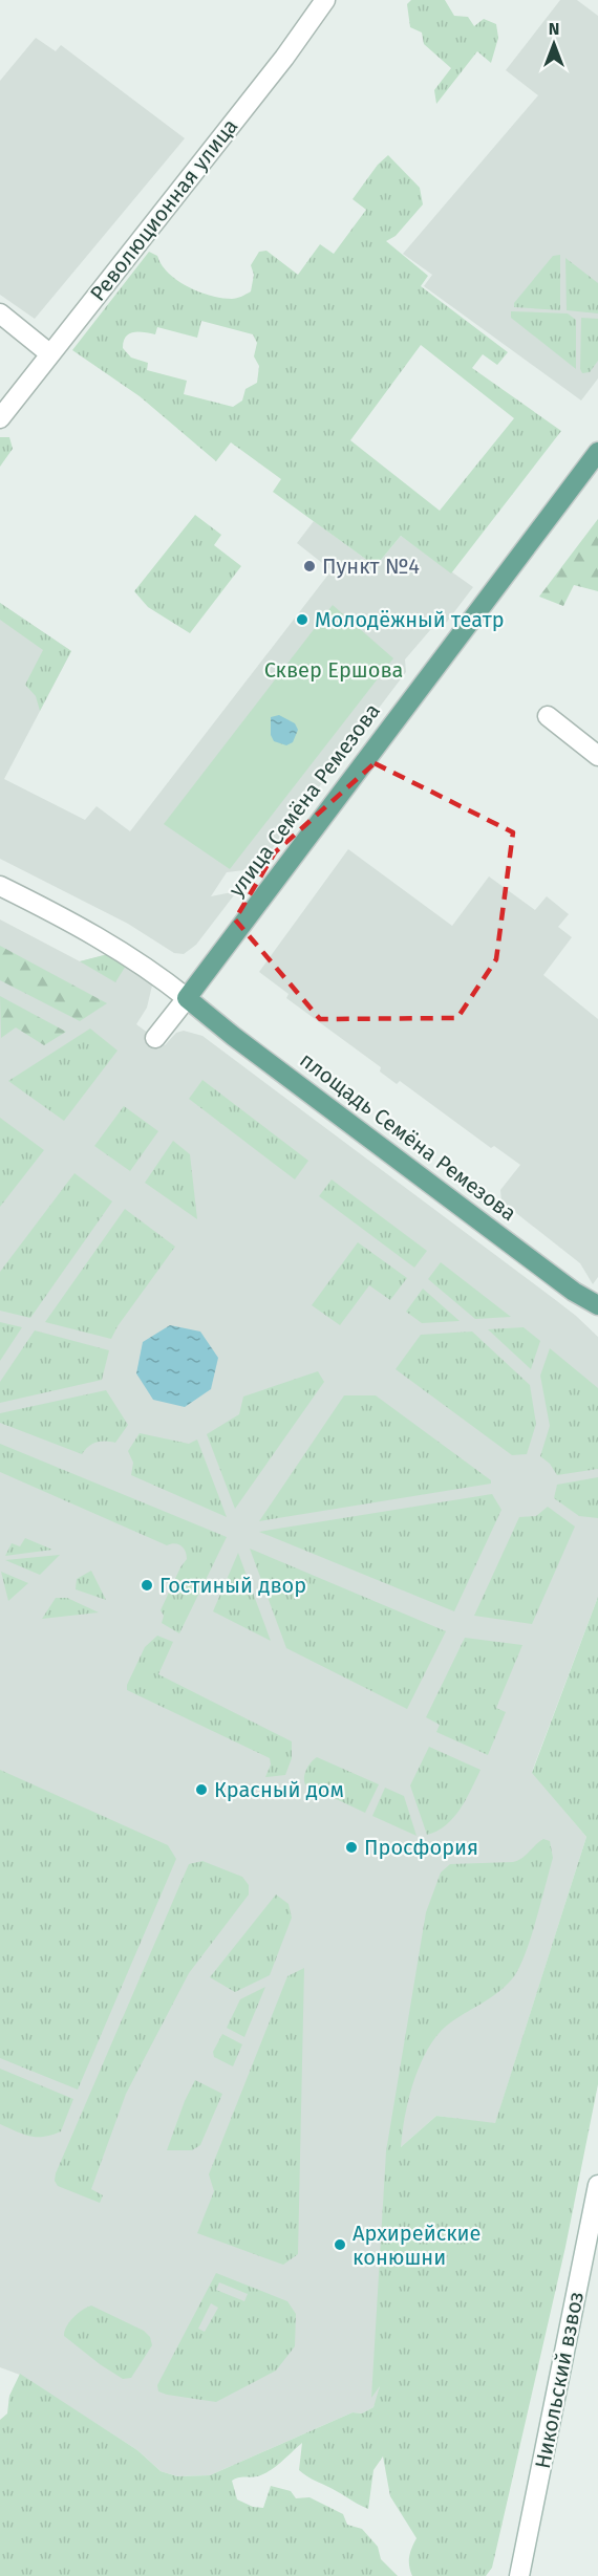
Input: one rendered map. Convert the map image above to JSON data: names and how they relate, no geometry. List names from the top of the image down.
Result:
{
  "streets": {
    "main road": ["улица Семёна Ремезова", "площадь Семёна Ремезова"],
    "street": ["Революционная улица", "Никольский взвоз"]
  },
  "crossings": [
    ["улица Семёна Ремезова", "площадь Семёна Ремезова"]
  ],
  "parks": ["Сквер Ершова"],
  "places": [
    "Пункт №4",
    "Молодёжный театр",
    "Гостиный двор",
    "Красный дом",
    "Просфория",
    "Архирейские конюшни"
  ],
  "north": "top"
}
